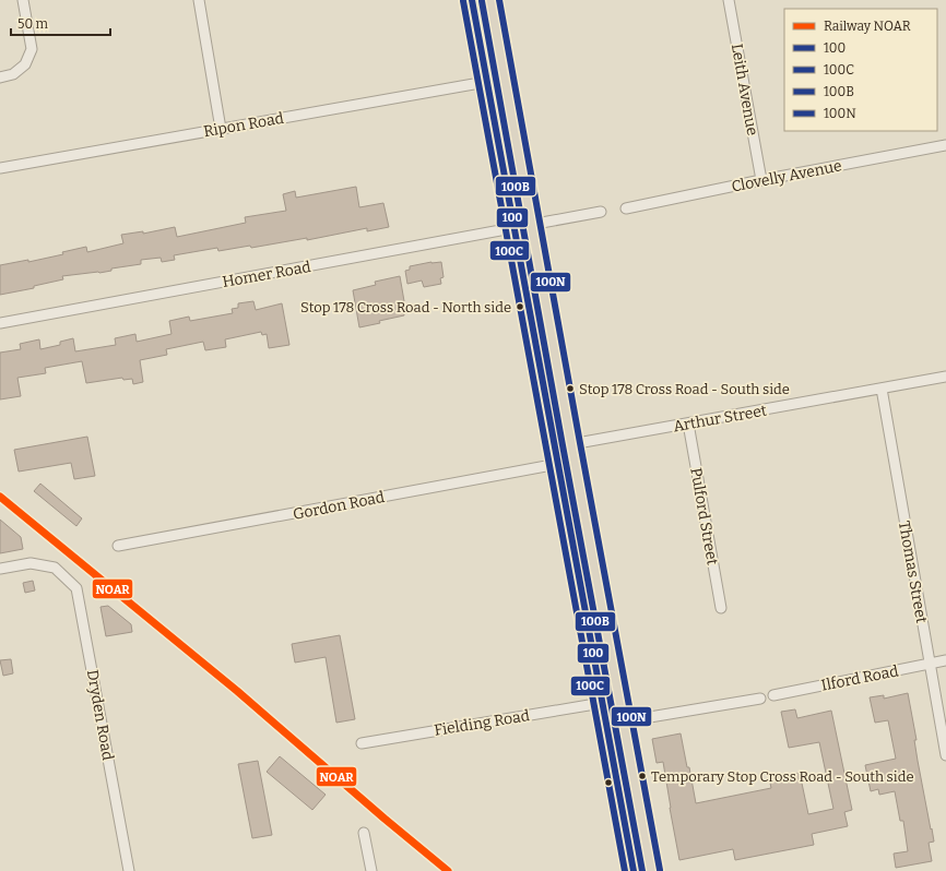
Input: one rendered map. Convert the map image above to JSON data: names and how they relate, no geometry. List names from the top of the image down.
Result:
{
  "streets": {
    "street": [
      "Leith Avenue",
      "Ripon Road",
      "Clovelly Avenue",
      "Homer Road",
      "Arthur Street",
      "Gordon Road",
      "Pulford Street",
      "Thomas Street",
      "Ilford Road",
      "Dryden Road",
      "Fielding Road"
    ]
  },
  "crossings": [
    ["Leith Avenue", "Clovelly Avenue"],
    ["Arthur Street", "Pulford Street"],
    ["Arthur Street", "Thomas Street"],
    ["Thomas Street", "Ilford Road"]
  ],
  "places": ["Stop 178 Cross Road - North side", "Stop 178 Cross Road - South side", "Temporary Stop Cross Road - South side"],
  "lines": [
    "transit line 100",
    "transit line 100N",
    "transit line 100C",
    "transit line 100B",
    "rail line NOAR"
  ],
  "legend": [
    "Railway NOAR",
    "100",
    "100C",
    "100B",
    "100N"
  ],
  "scale_bar": "50 m"
}
